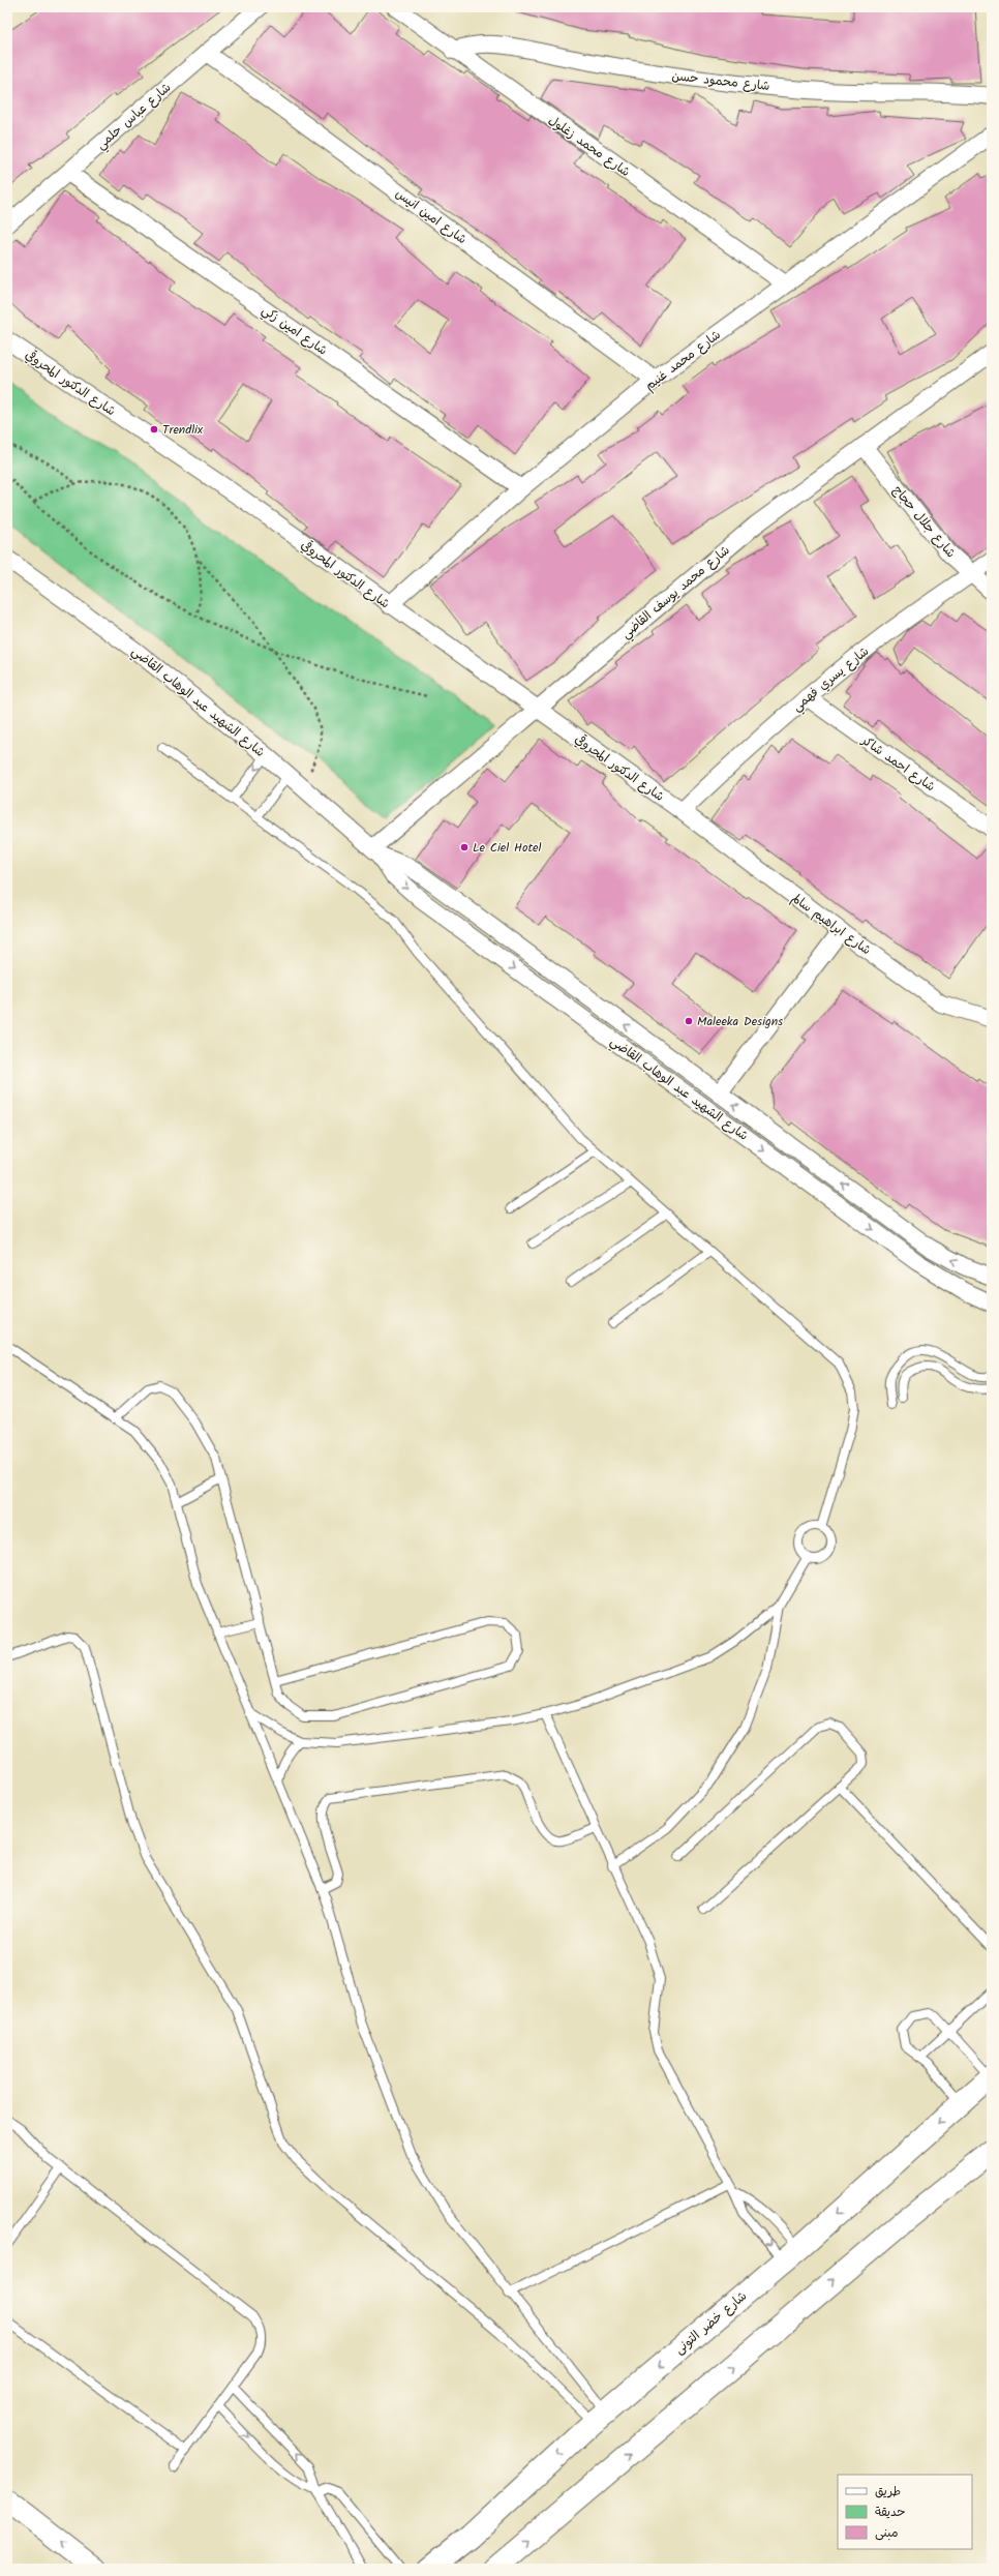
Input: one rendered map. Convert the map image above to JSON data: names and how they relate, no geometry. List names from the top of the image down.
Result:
{
  "streets": {
    "main road": ["شارع خضر التونى"],
    "street": [
      "شارع محمود حسن",
      "شارع عباس حلمي",
      "شارع محمد زغلول",
      "شارع امين انيس",
      "شارع امين زكي",
      "شارع محمد غنيم",
      "شارع الدكتور المحروقي",
      "شارع جلال حجاج",
      "شارع محمد يوسف القاضي",
      "شارع يسري فهمي",
      "شارع الشهيد عبد الوهاب القاضي",
      "شارع احمد شاكر",
      "شارع ابراهيم سالم"
    ]
  },
  "crossings": [
    ["شارع محمود حسن", "شارع محمد زغلول"],
    ["شارع عباس حلمي", "شارع امين انيس"],
    ["شارع عباس حلمي", "شارع امين زكي"],
    ["شارع محمد زغلول", "شارع محمد غنيم"],
    ["شارع امين انيس", "شارع محمد غنيم"],
    ["شارع امين زكي", "شارع محمد غنيم"],
    ["شارع محمد غنيم", "شارع الدكتور المحروقي"],
    ["شارع الدكتور المحروقي", "شارع محمد يوسف القاضي"],
    ["شارع الدكتور المحروقي", "شارع يسري فهمي"],
    ["شارع الدكتور المحروقي", "شارع ابراهيم سالم"],
    ["شارع جلال حجاج", "شارع محمد يوسف القاضي"],
    ["شارع جلال حجاج", "شارع يسري فهمي"],
    ["شارع محمد يوسف القاضي", "شارع الشهيد عبد الوهاب القاضي"],
    ["شارع يسري فهمي", "شارع احمد شاكر"],
    ["شارع يسري فهمي", "شارع ابراهيم سالم"]
  ],
  "places": ["Trendlix", "Le Ciel Hotel", "Maleeka Designs"],
  "legend": ["طريق", "حديقة", "مبنى"]
}
